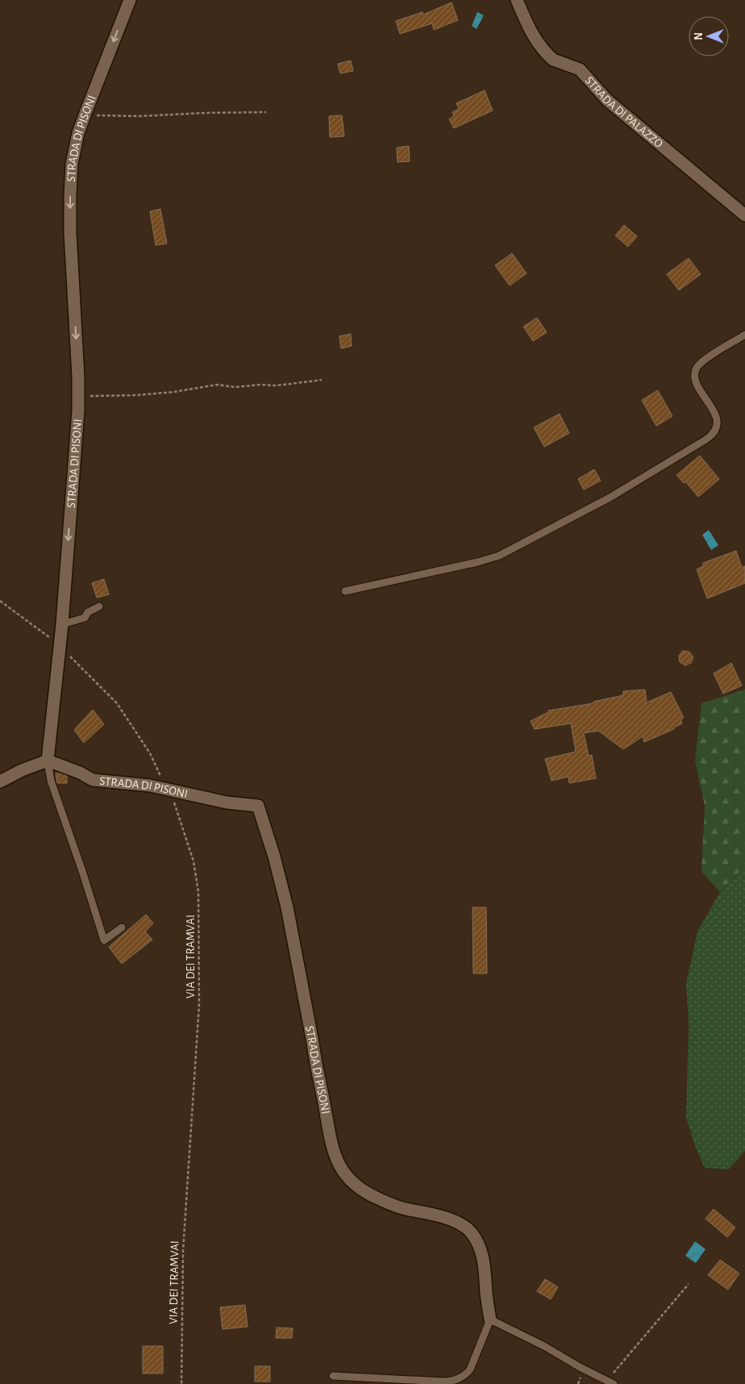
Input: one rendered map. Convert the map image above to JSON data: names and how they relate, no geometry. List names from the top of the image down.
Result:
{
  "streets": {
    "street": ["STRADA DI PALAZZO", "STRADA DI PISONI"],
    "path": ["VIA DEI TRAMVAI"]
  },
  "crossings": [
    ["STRADA DI PISONI", "VIA DEI TRAMVAI"]
  ],
  "one_way": ["STRADA DI PISONI"],
  "north": "left"
}
